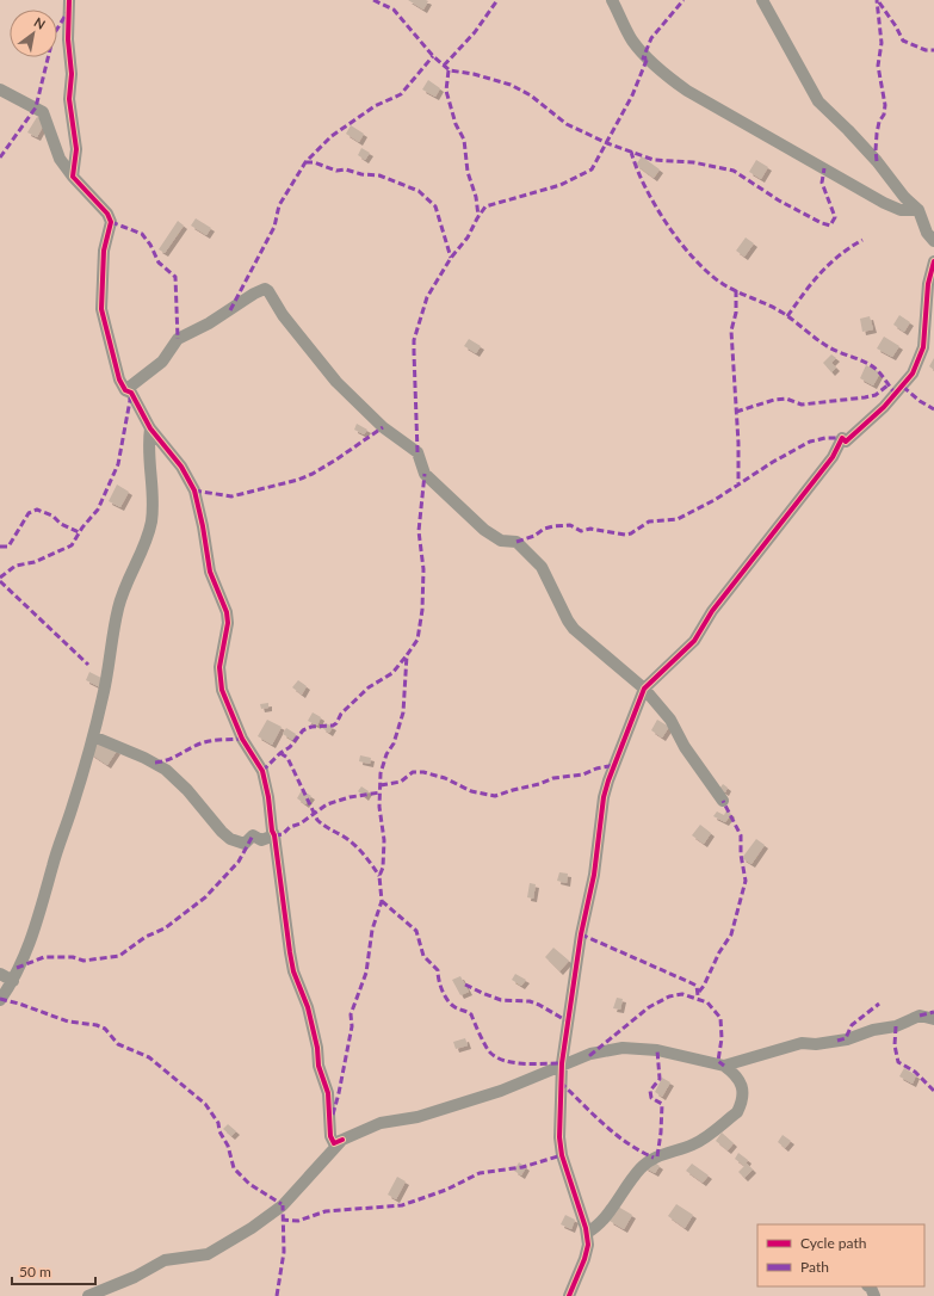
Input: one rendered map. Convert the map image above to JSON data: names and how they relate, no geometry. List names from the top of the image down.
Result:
{
  "legend": ["Cycle path", "Path"],
  "scale_bar": "50 m",
  "north": "top right"
}
